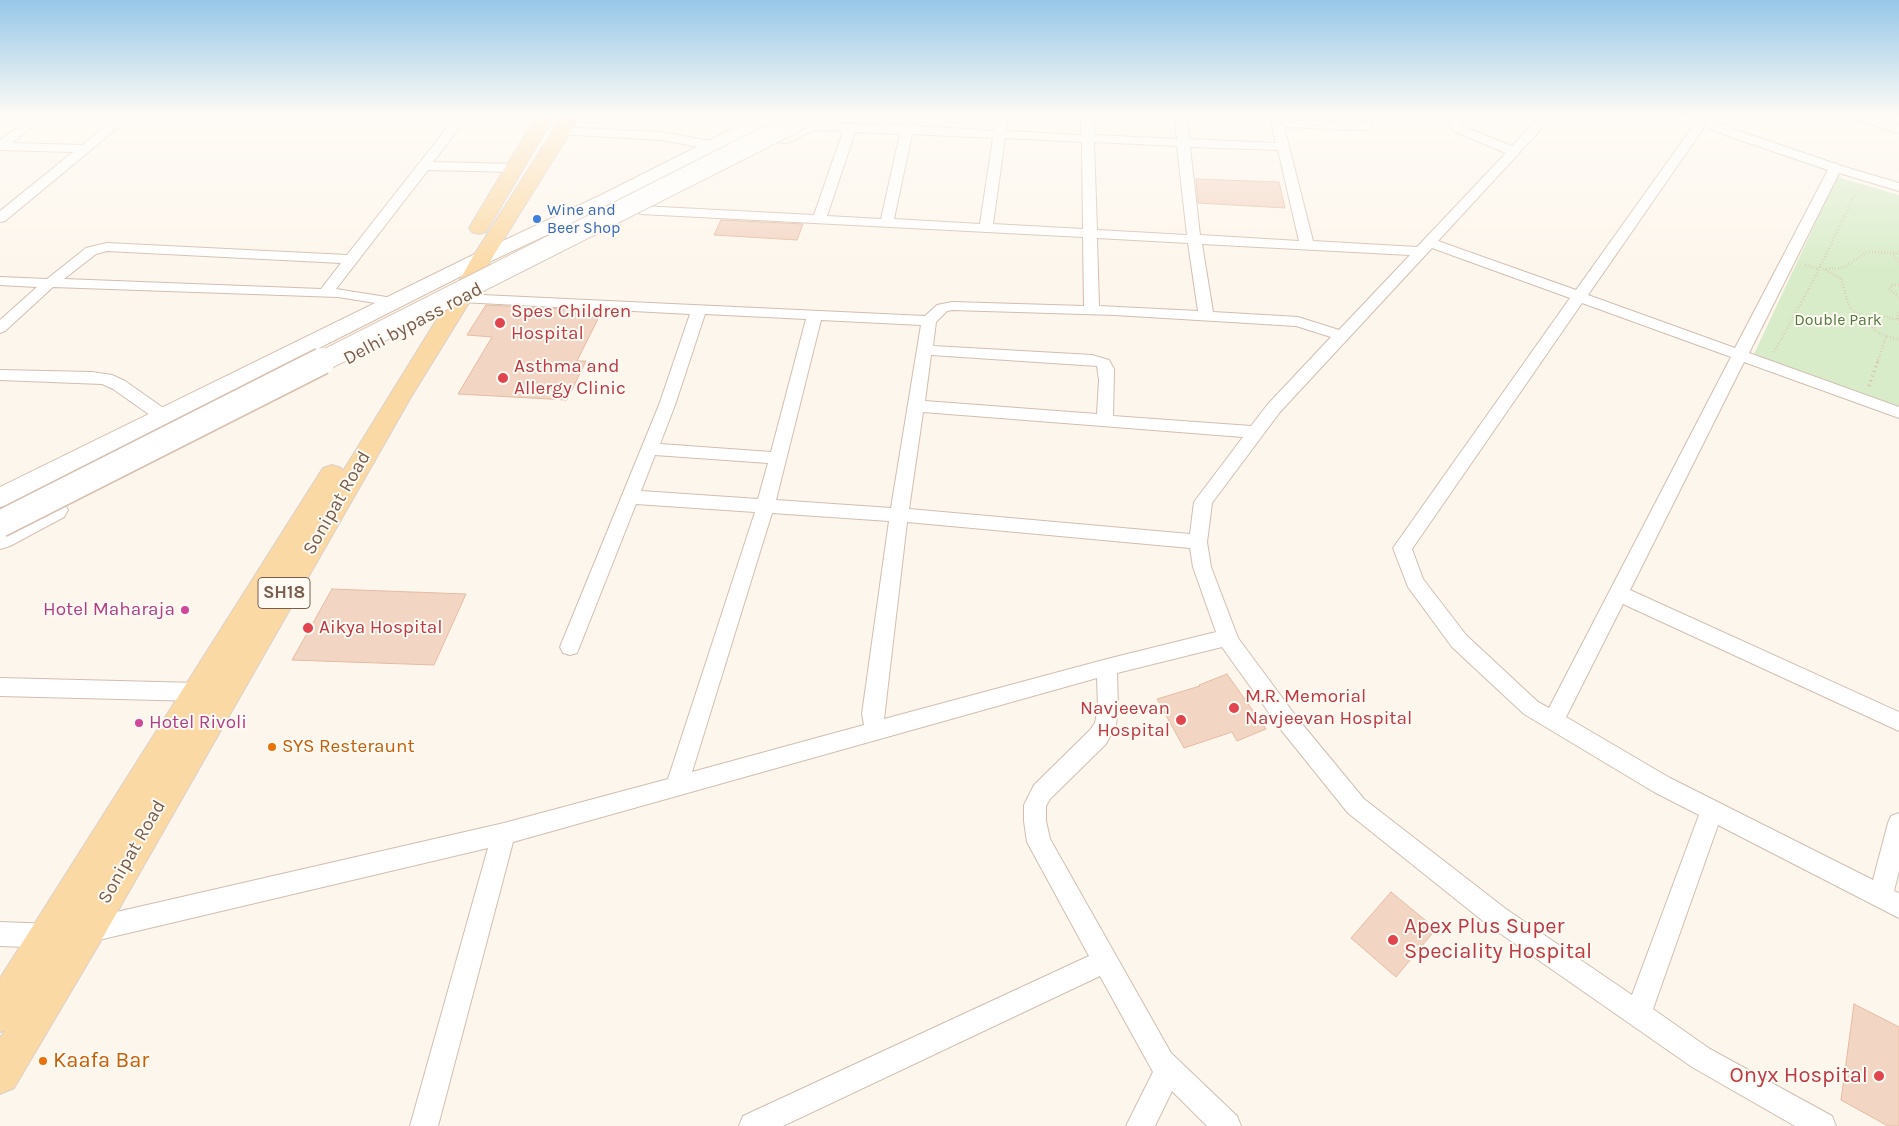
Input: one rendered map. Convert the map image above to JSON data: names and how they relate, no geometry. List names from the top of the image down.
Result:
{
  "streets": {
    "main road": ["Delhi bypass road", "Sonipat Road", "SH18"]
  },
  "crossings": [
    ["Delhi bypass road", "Sonipat Road"]
  ],
  "parks": ["Double Park"],
  "places": [
    "Wine and Beer Shop",
    "Spes Children Hospital",
    "Asthma and Allergy Clinic",
    "Hotel Maharaja",
    "Aikya Hospital",
    "M.R. Memorial Navjeevan Hospital",
    "Navjeevan Hospital",
    "Hotel Rivoli",
    "SYS Resteraunt",
    "Apex Plus Super Speciality Hospital",
    "Kaafa Bar",
    "Onyx Hospital"
  ]
}
